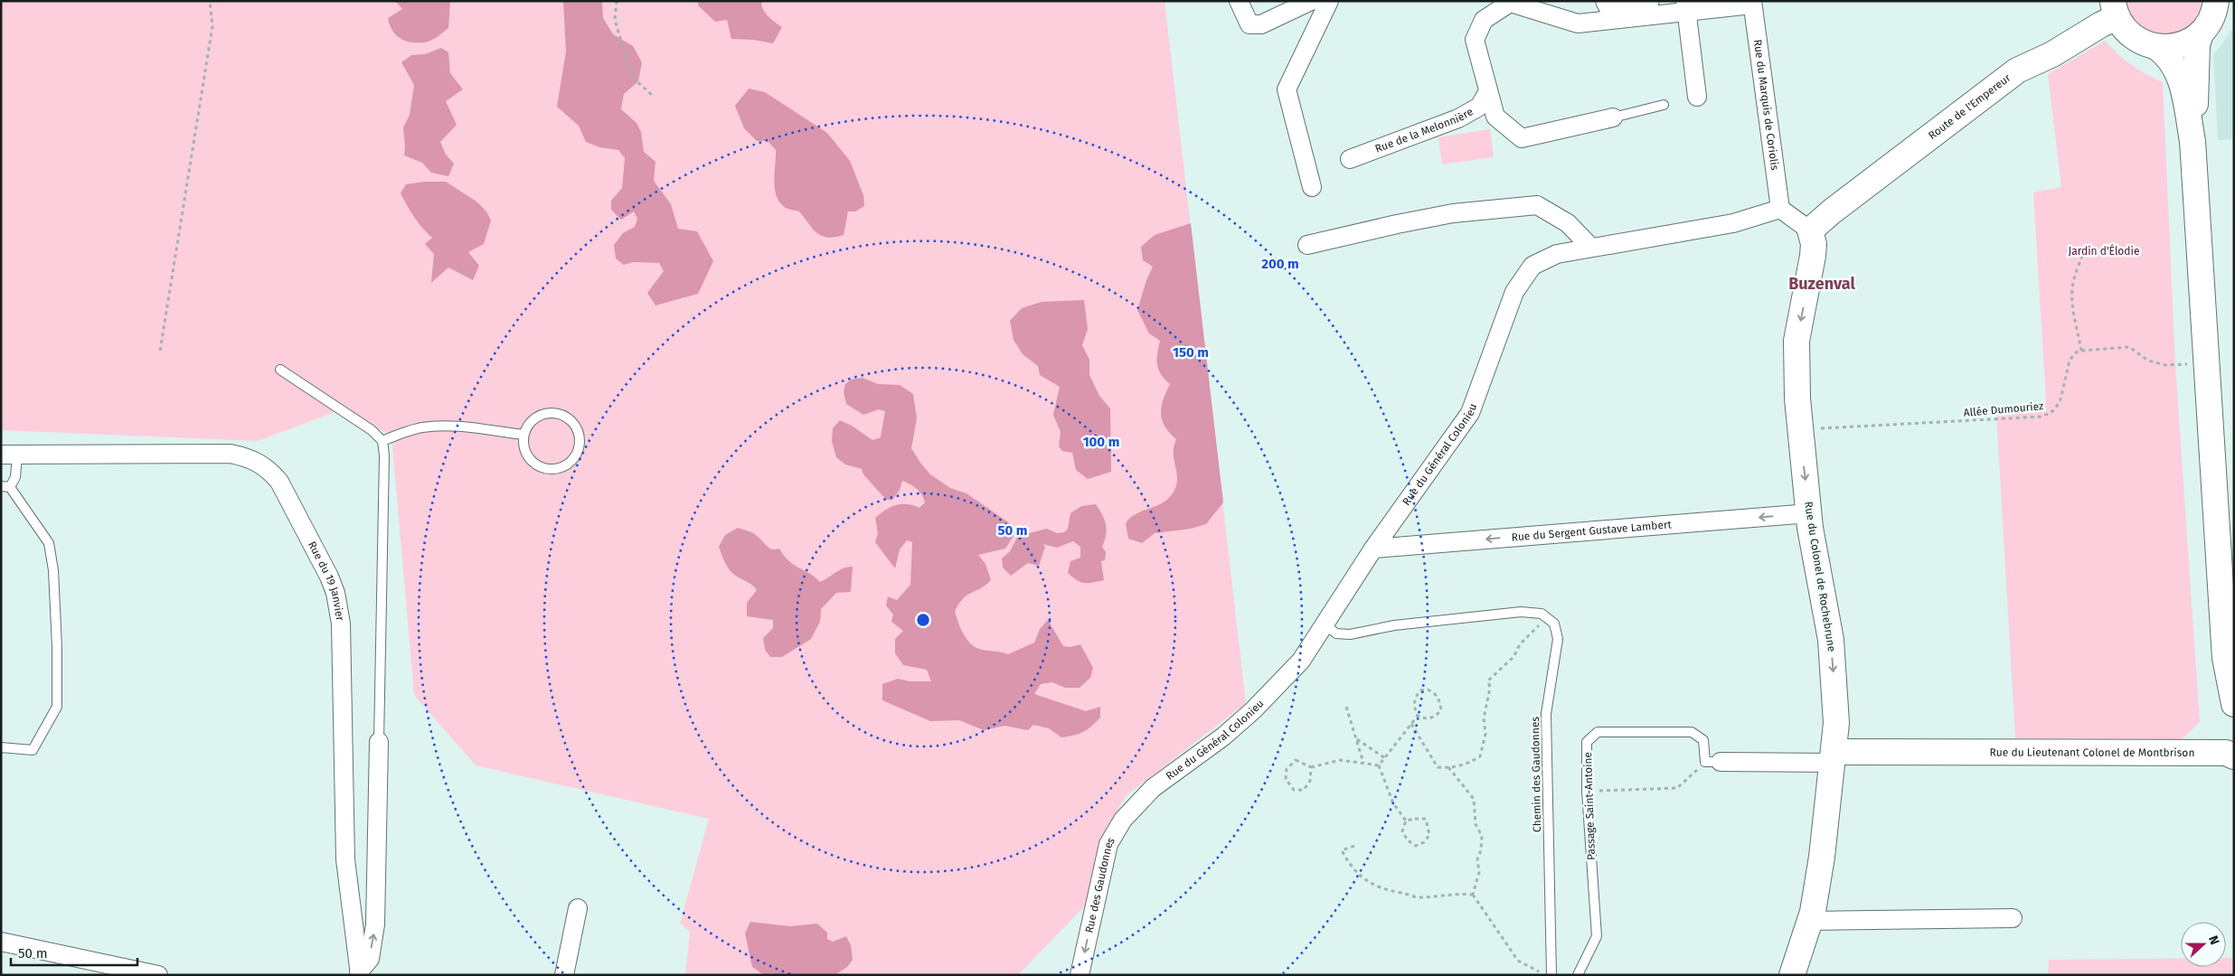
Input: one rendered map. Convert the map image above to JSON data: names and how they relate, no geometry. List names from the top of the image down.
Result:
{
  "streets": {
    "street": [
      "Rue du Marquis de Coriolis",
      "Route de l'Empereur",
      "Rue de la Melonnière",
      "Rue du Général Colonieu",
      "Rue du Sergent Gustave Lambert",
      "Rue du Colonel de Rochebrune",
      "Rue du 19 Janvier",
      "Rue du Lieutenant Colonel de Montbrison",
      "Rue des Gaudonnes"
    ],
    "lane": ["Chemin des Gaudonnes", "Passage Saint-Antoine"],
    "path": ["Allée Dumouriez"]
  },
  "crossings": [
    ["Rue du Marquis de Coriolis", "Rue du Général Colonieu"],
    ["Route de l'Empereur", "Rue du Colonel de Rochebrune"],
    ["Allée Dumouriez", "Rue du Colonel de Rochebrune"],
    ["Rue du Général Colonieu", "Rue du Sergent Gustave Lambert"],
    ["Rue du Général Colonieu", "Rue des Gaudonnes"],
    ["Rue du Sergent Gustave Lambert", "Rue du Colonel de Rochebrune"],
    ["Rue du Colonel de Rochebrune", "Rue du Lieutenant Colonel de Montbrison"]
  ],
  "one_way": ["Rue du Sergent Gustave Lambert", "Rue du Colonel de Rochebrune", "Rue des Gaudonnes"],
  "districts": ["Buzenval"],
  "parks": ["Jardin d'Élodie"],
  "scale_bar": "50 m",
  "north": "right",
  "rings": [
    "200 m",
    "150 m",
    "100 m",
    "50 m"
  ]
}
